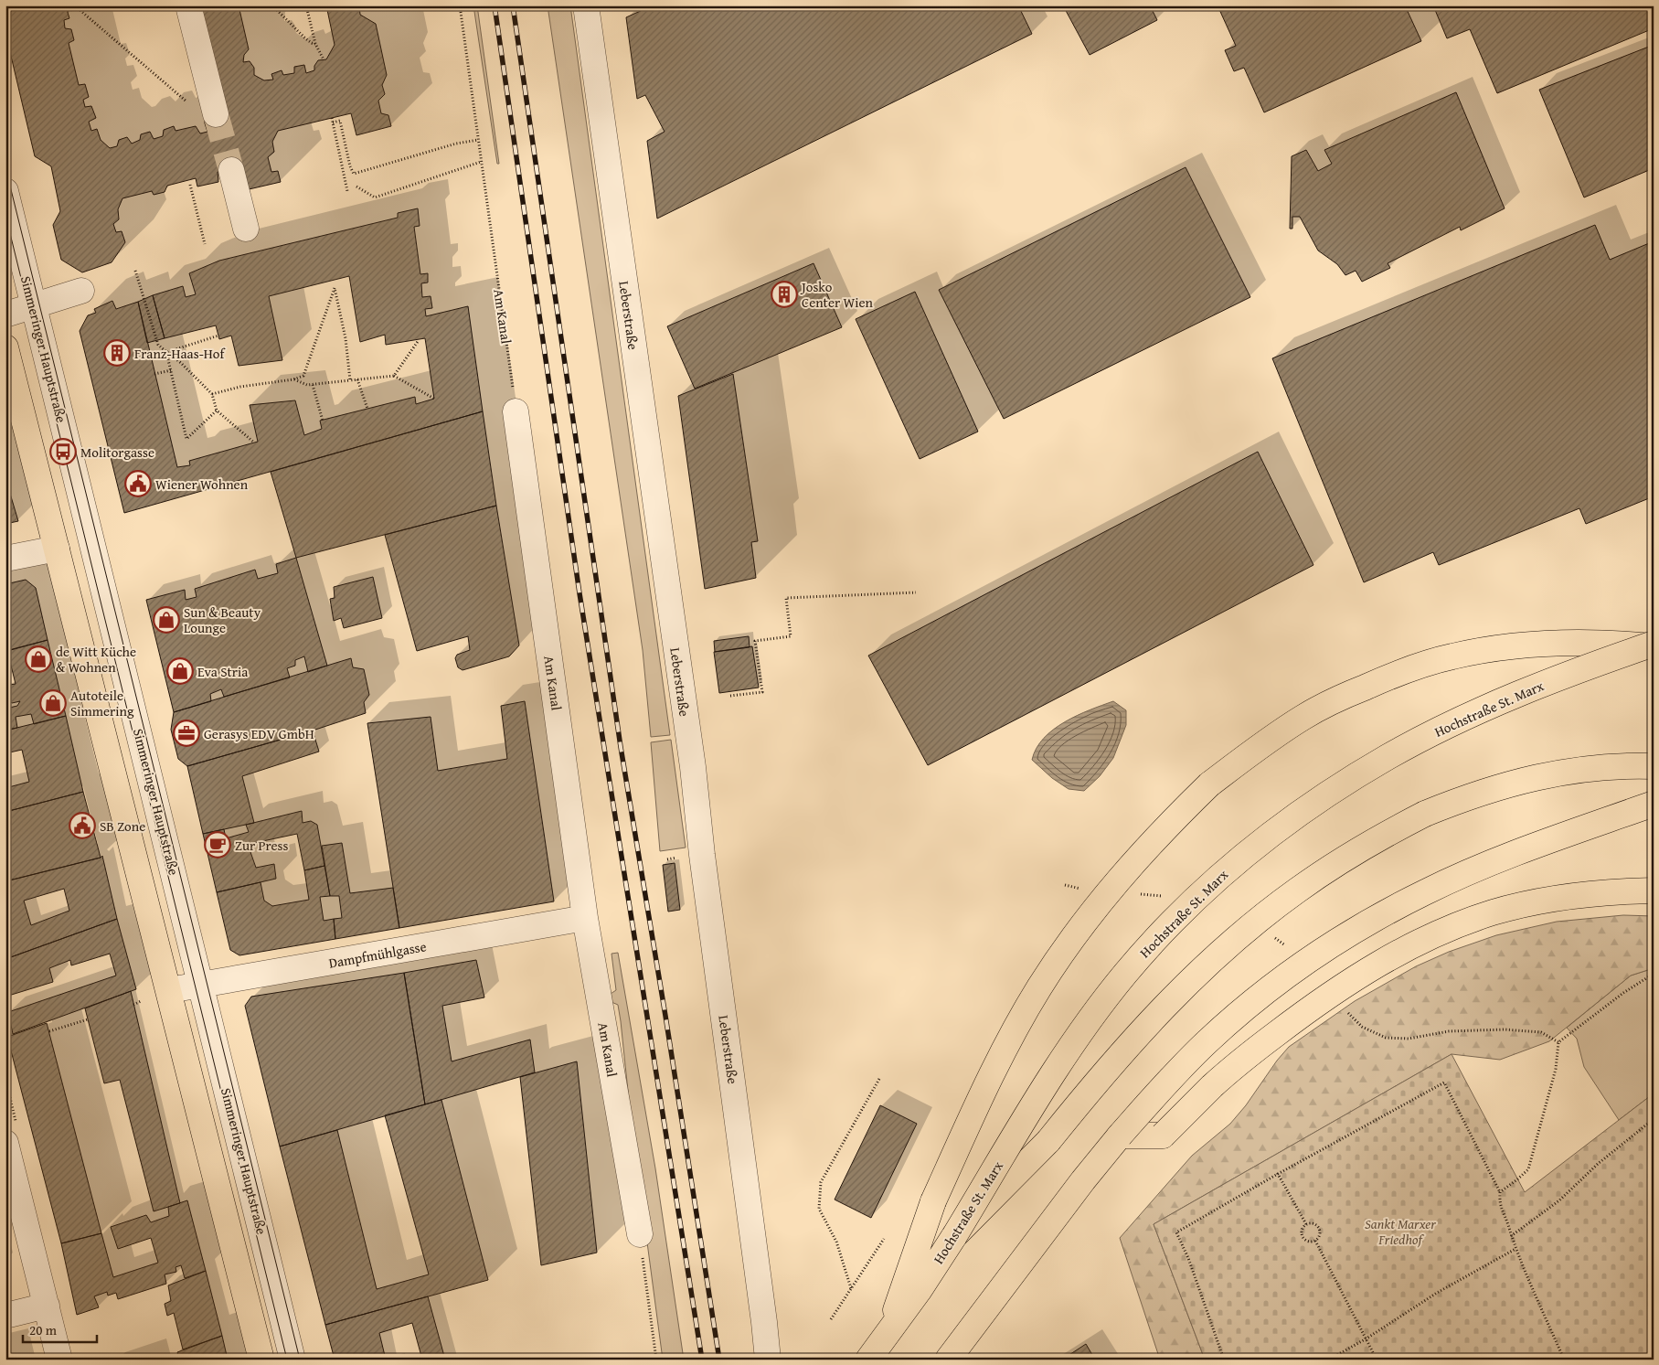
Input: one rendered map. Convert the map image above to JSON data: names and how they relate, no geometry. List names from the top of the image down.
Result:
{
  "streets": {
    "main road": ["Hochstraße St. Marx"],
    "street": [
      "Leberstraße",
      "Am Kanal",
      "Simmeringer Hauptstraße",
      "Dampfmühlgasse"
    ]
  },
  "crossings": [
    ["Am Kanal", "Dampfmühlgasse"],
    ["Simmeringer Hauptstraße", "Dampfmühlgasse"]
  ],
  "parks": ["Sankt Marxer Friedhof"],
  "places": {
    "building": ["Josko Center Wien", "Franz-Haas-Hof"],
    "bus stop": ["Molitorgasse"],
    "public building": ["Wiener Wohnen", "SB Zone"],
    "shop": [
      "Sun & Beauty Lounge",
      "de Witt Küche & Wohnen",
      "Eva Stria",
      "Autoteile Simmering"
    ],
    "office": ["Gerasys EDV GmbH"],
    "cafe": ["Zur Press"]
  },
  "scale_bar": "20 m"
}
